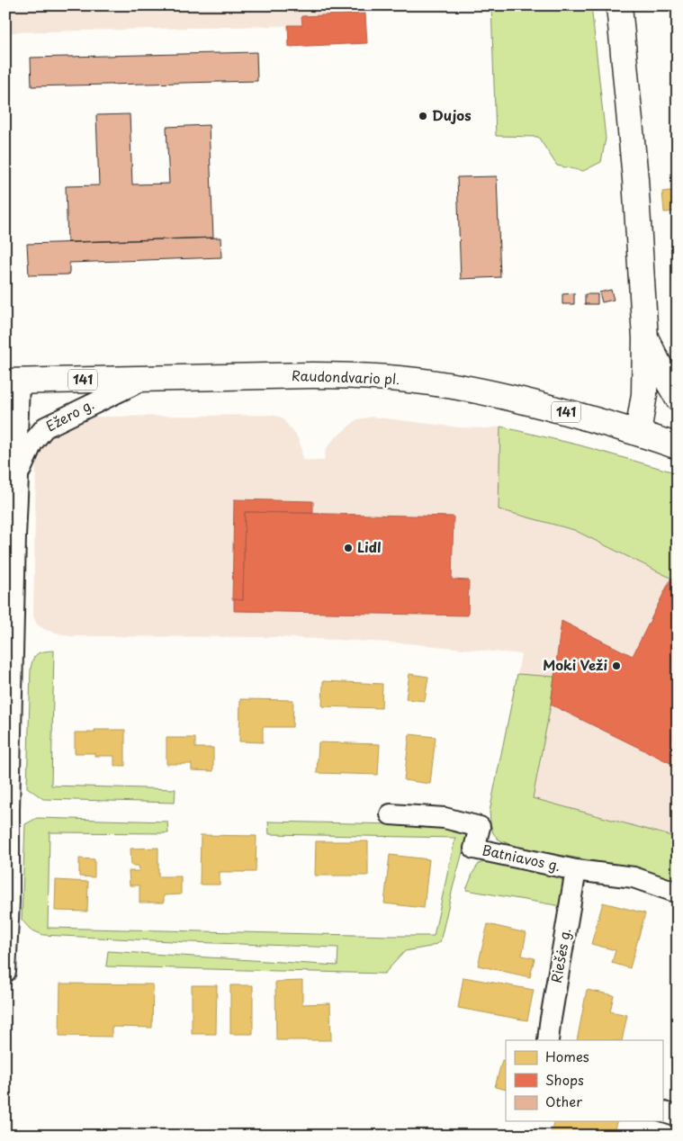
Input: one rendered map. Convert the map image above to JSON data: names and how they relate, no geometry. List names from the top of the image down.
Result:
{
  "streets": {
    "main road": ["Raudondvario pl.", "141"],
    "street": ["Ežero g.", "Batniavos g.", "Riešės g."]
  },
  "crossings": [
    ["Raudondvario pl.", "Ežero g."],
    ["Batniavos g.", "Riešės g."]
  ],
  "places": ["Dujos", "Lidl", "Moki Veži"],
  "legend": ["Homes", "Shops", "Other"]
}
